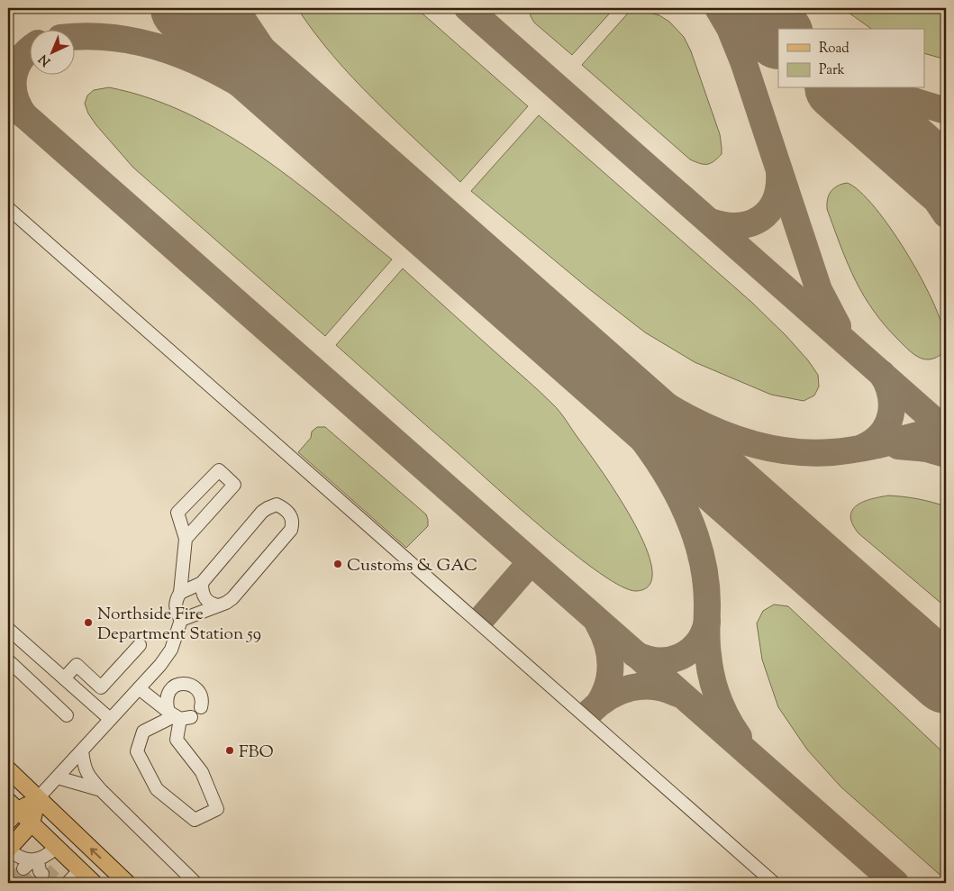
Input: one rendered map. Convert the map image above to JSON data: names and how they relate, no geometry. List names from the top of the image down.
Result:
{
  "places": ["Customs & GAC", "Northside Fire Department Station 59", "FBO"],
  "legend": ["Road", "Park"],
  "north": "bottom left"
}
